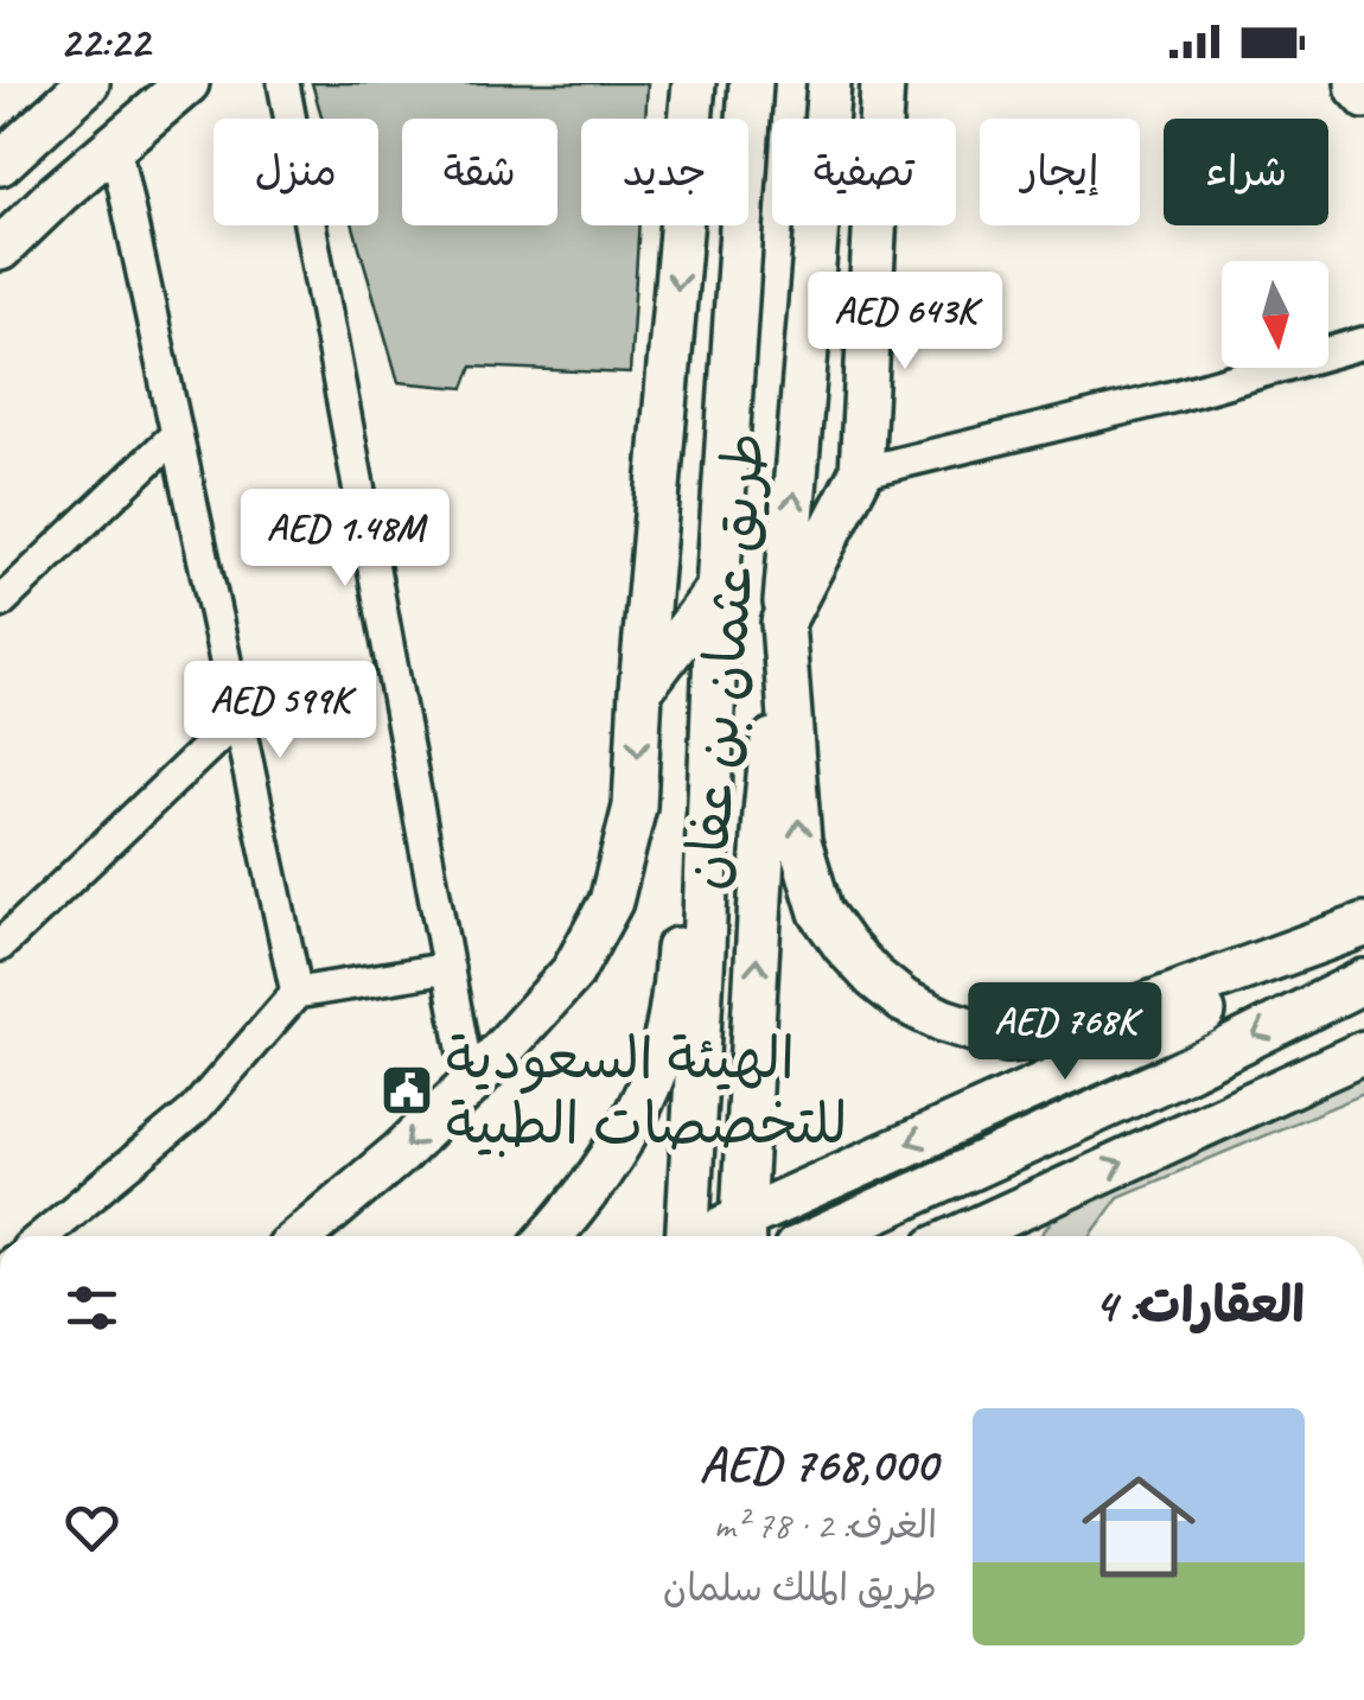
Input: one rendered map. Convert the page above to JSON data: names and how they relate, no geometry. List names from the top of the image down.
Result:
{
  "streets": {
    "street": ["طريق عثمان بن عفان"]
  },
  "places": {
    "public building": ["الهيئة السعودية للتخصصات الطبية"]
  },
  "north": "bottom",
  "page": {
    "status": "22:22",
    "chip": [
      "شراء",
      "إيجار",
      "تصفية",
      "جديد",
      "شقة",
      "منزل"
    ],
    "price": [
      "AED 643K",
      "AED 1.48M",
      "AED 599K",
      "AED 768K"
    ],
    "heading": "العقارات: 4",
    "list": [
      {
        "name": "AED 768,000",
        "note": "الغرف: 2 · 78 m² · طريق الملك سلمان"
      }
    ]
  }
}
